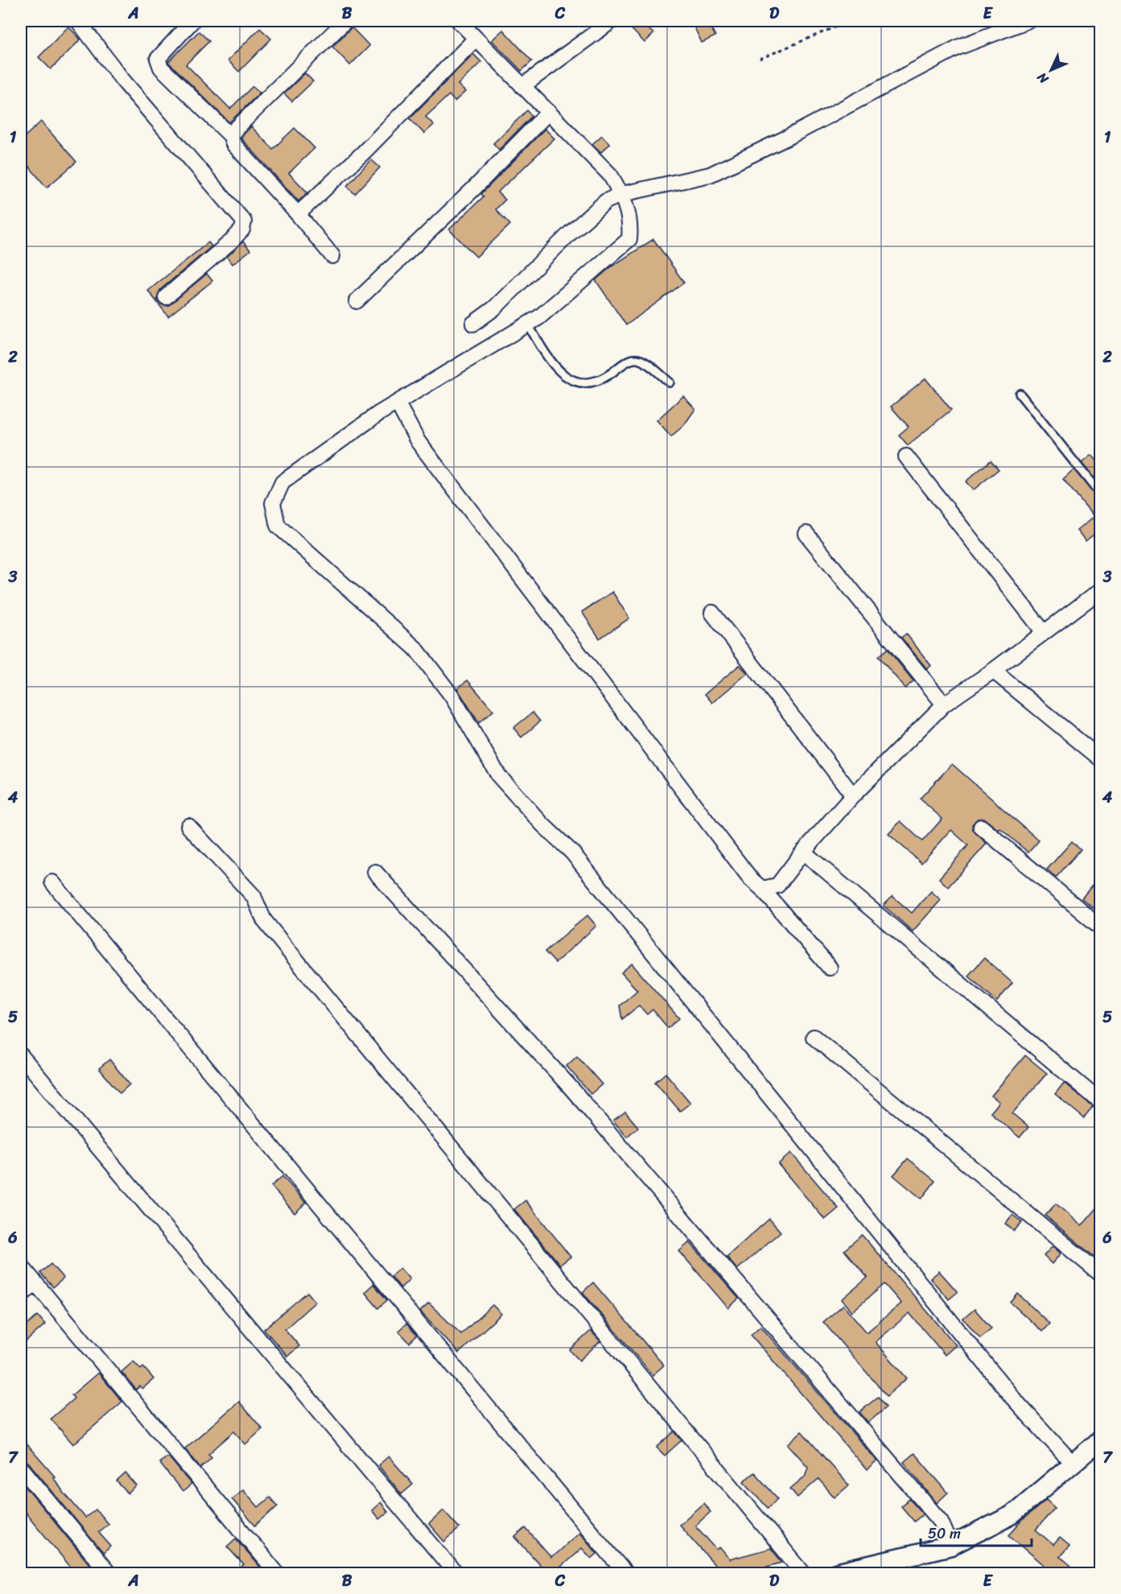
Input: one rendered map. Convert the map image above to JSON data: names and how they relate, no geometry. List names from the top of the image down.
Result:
{
  "scale_bar": "50 m",
  "north": "bottom left",
  "grid": {
    "columns": [
      "A",
      "B",
      "C",
      "D",
      "E"
    ],
    "rows": [
      "1",
      "2",
      "3",
      "4",
      "5",
      "6",
      "7"
    ]
  }
}
